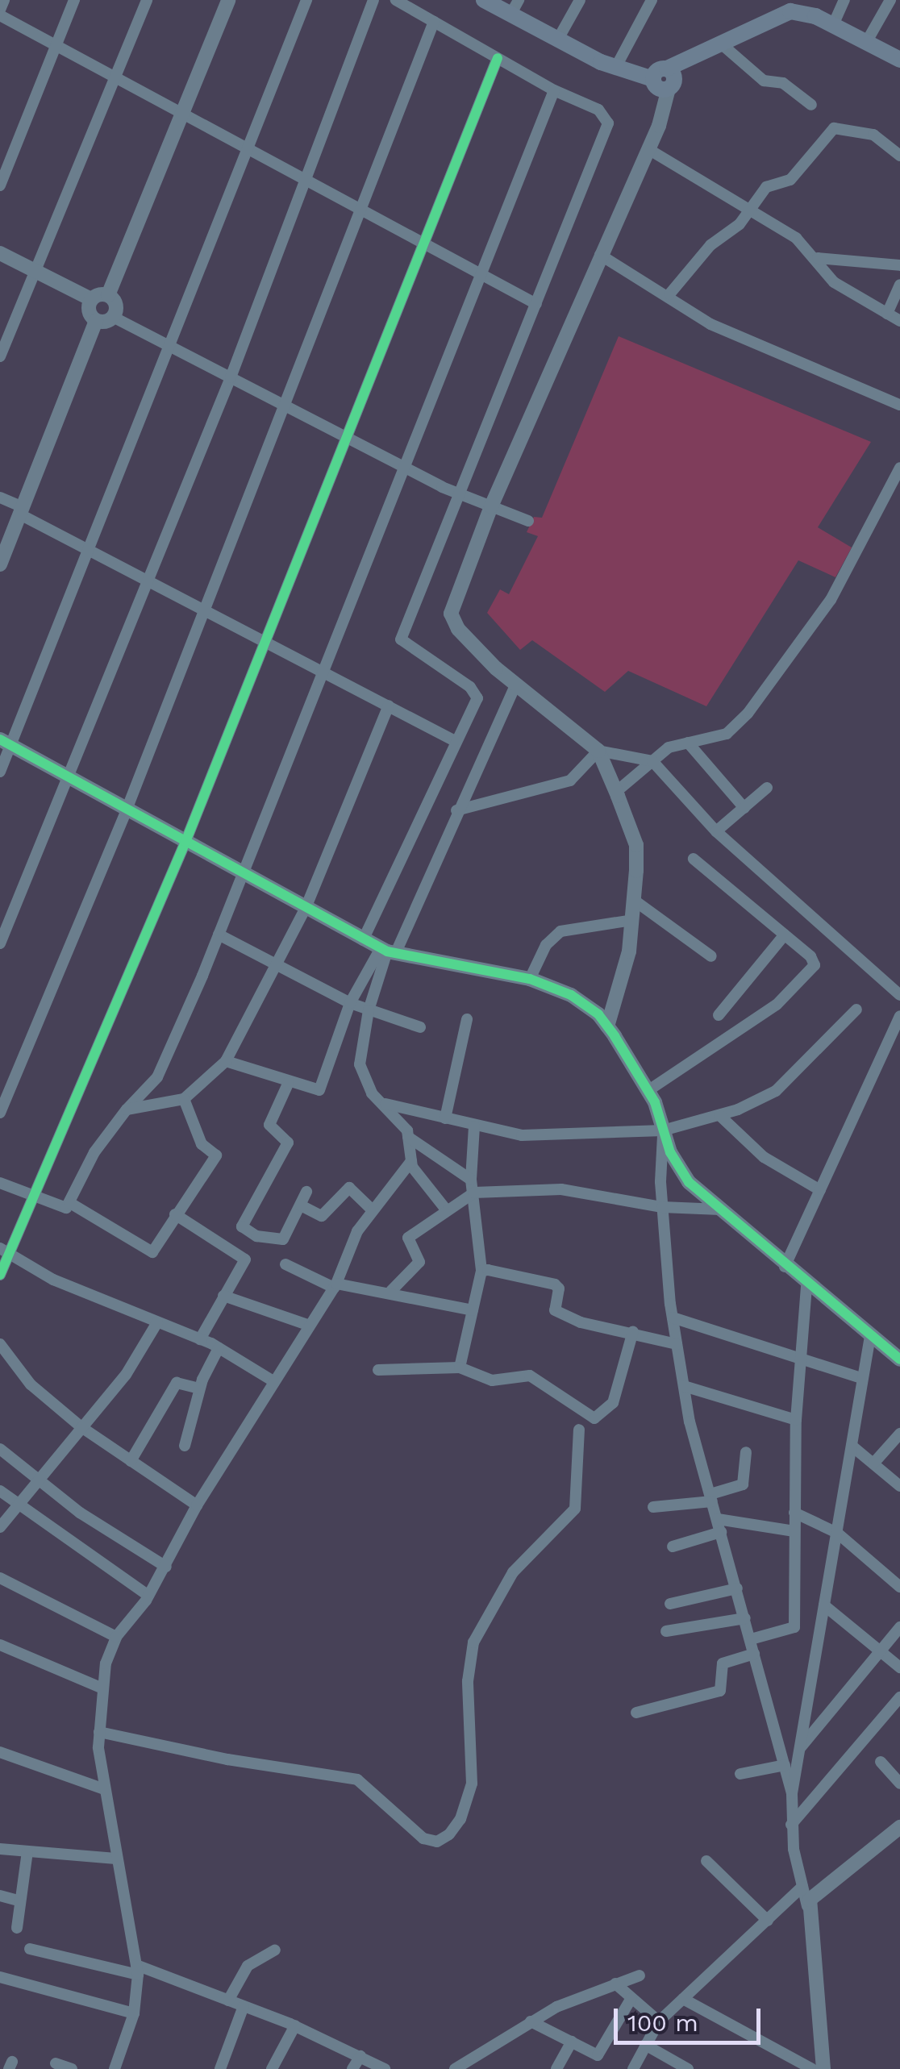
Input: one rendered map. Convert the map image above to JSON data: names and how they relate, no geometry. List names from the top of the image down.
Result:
{
  "scale_bar": "100 m"
}
